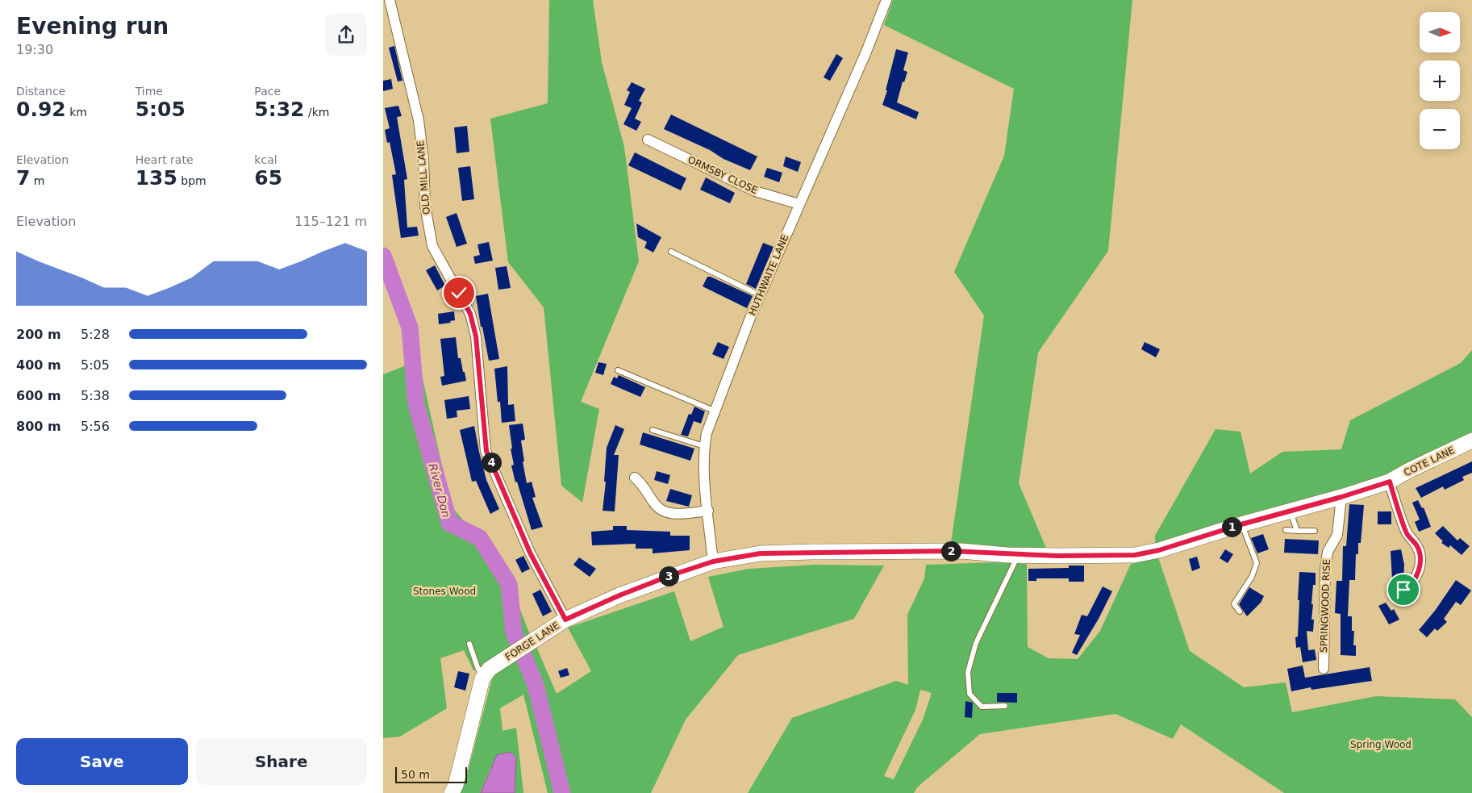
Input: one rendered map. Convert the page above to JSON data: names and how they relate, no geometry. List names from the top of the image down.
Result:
{
  "streets": {
    "street": [
      "ORMSBY CLOSE",
      "OLD MILL LANE",
      "HUTHWAITE LANE",
      "COTE LANE",
      "SPRINGWOOD RISE",
      "FORGE LANE"
    ]
  },
  "crossings": [
    ["ORMSBY CLOSE", "HUTHWAITE LANE"],
    ["OLD MILL LANE", "FORGE LANE"],
    ["HUTHWAITE LANE", "FORGE LANE"],
    ["COTE LANE", "SPRINGWOOD RISE"],
    ["COTE LANE", "FORGE LANE"]
  ],
  "water": ["River Don"],
  "parks": ["Stones Wood", "Spring Wood"],
  "scale_bar": "50 m",
  "north": "right",
  "page": {
    "heading": ["Evening run", "19:30"],
    "map_buttons": ["+", "−"],
    "stats": [
      ["Distance", "0.92 km"],
      ["Time", "5:05"],
      ["Pace", "5:32 /km"],
      ["Elevation", "7 m"],
      ["Heart rate", "135 bpm"],
      ["kcal", "65"]
    ],
    "chart": ["Elevation", "115–121 m"],
    "list": [
      {
        "name": "200 m",
        "note": "5:28"
      },
      {
        "name": "400 m",
        "note": "5:05"
      },
      {
        "name": "600 m",
        "note": "5:38"
      },
      {
        "name": "800 m",
        "note": "5:56"
      }
    ],
    "pins": [
      "4",
      "1",
      "2",
      "3"
    ],
    "buttons": ["Save", "Share"],
    "scale": "50 m"
  }
}
